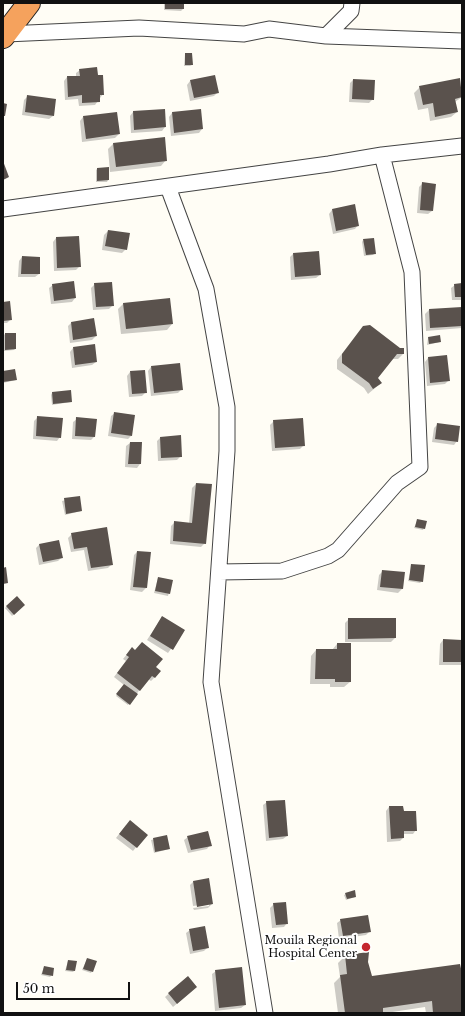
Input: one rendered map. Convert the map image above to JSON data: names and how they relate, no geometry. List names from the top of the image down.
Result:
{
  "places": ["Mouila Regional Hospital Center"],
  "scale_bar": "50 m"
}
